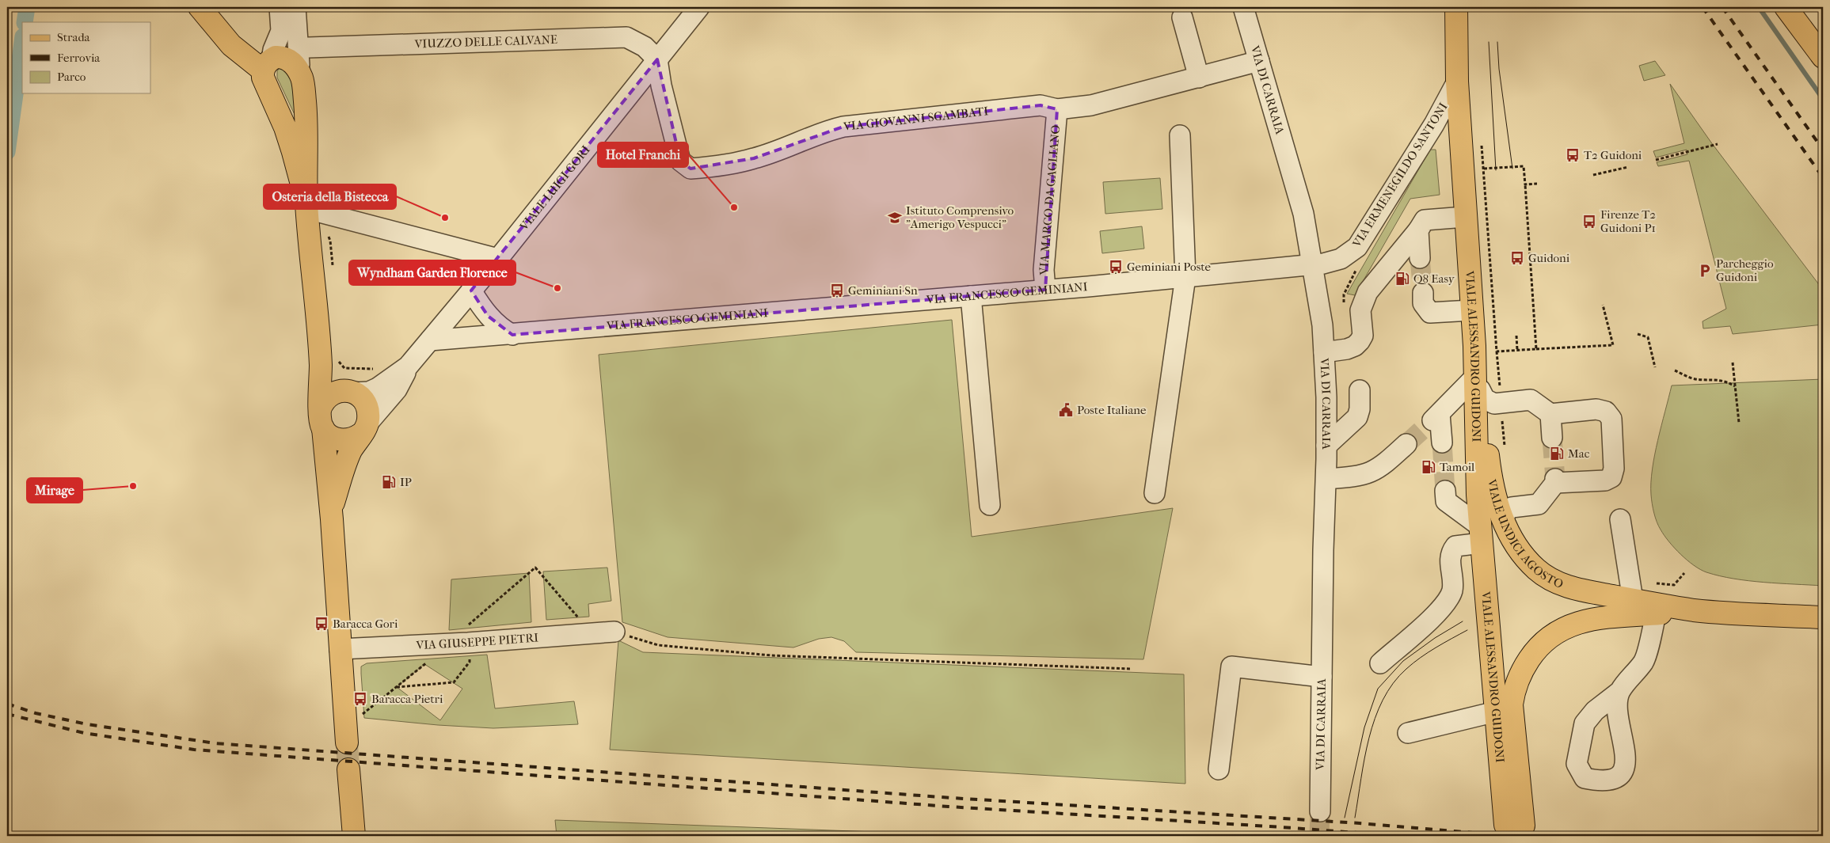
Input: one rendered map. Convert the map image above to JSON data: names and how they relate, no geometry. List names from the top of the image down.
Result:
{
  "streets": {
    "main road": ["VIALE ALESSANDRO GUIDONI", "VIALE UNDICI AGOSTO"],
    "street": [
      "VIUZZO DELLE CALVANE",
      "VIA DI CARRAIA",
      "VIA GIOVANNI SGAMBATI",
      "VIA ERMENEGILDO SANTONI",
      "VIALE LUIGI GORI",
      "VIA MARCO DA GAGLIANO",
      "VIA FRANCESCO GEMINIANI",
      "VIA GIUSEPPE PIETRI"
    ]
  },
  "crossings": [
    ["VIUZZO DELLE CALVANE", "VIA GIOVANNI SGAMBATI"],
    ["VIUZZO DELLE CALVANE", "VIALE LUIGI GORI"],
    ["VIA DI CARRAIA", "VIA GIOVANNI SGAMBATI"],
    ["VIA DI CARRAIA", "VIA ERMENEGILDO SANTONI"],
    ["VIA DI CARRAIA", "VIA FRANCESCO GEMINIANI"],
    ["VIA GIOVANNI SGAMBATI", "VIALE LUIGI GORI"],
    ["VIA GIOVANNI SGAMBATI", "VIA MARCO DA GAGLIANO"],
    ["VIA ERMENEGILDO SANTONI", "VIA FRANCESCO GEMINIANI"],
    ["VIA ERMENEGILDO SANTONI", "VIALE ALESSANDRO GUIDONI"],
    ["VIALE LUIGI GORI", "VIA FRANCESCO GEMINIANI"],
    ["VIA MARCO DA GAGLIANO", "VIA FRANCESCO GEMINIANI"],
    ["VIALE ALESSANDRO GUIDONI", "VIALE UNDICI AGOSTO"]
  ],
  "places": {
    "bus stop": [
      "T2 Guidoni",
      "Firenze T2 Guidoni P1",
      "Guidoni",
      "Geminiani Poste",
      "Geminiani Sn",
      "Baracca Gori",
      "Baracca Pietri"
    ],
    "other": [
      "Hotel Franchi",
      "Osteria della Bistecca",
      "Wyndham Garden Florence",
      "Mirage"
    ],
    "school or university": ["Istituto Comprensivo \"Amerigo Vespucci\""],
    "parking": ["Parcheggio Guidoni"],
    "fuel station": [
      "Q8 Easy",
      "Mac",
      "Tamoil",
      "IP"
    ],
    "public building": ["Poste Italiane"]
  },
  "legend": ["Strada", "Ferrovia", "Parco"]
}
